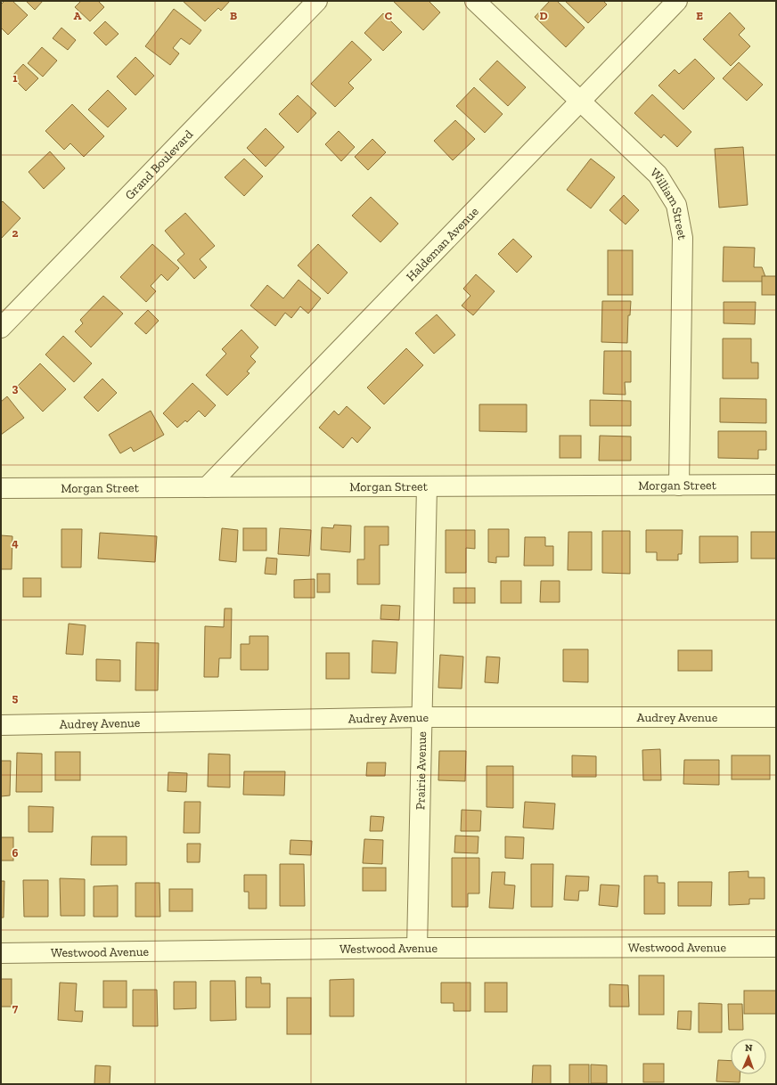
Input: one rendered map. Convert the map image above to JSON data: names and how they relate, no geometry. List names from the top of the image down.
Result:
{
  "streets": {
    "street": [
      "Grand Boulevard",
      "William Street",
      "Haldeman Avenue",
      "Morgan Street",
      "Audrey Avenue",
      "Prairie Avenue",
      "Westwood Avenue"
    ]
  },
  "crossings": [
    ["William Street", "Haldeman Avenue"],
    ["William Street", "Morgan Street"],
    ["Haldeman Avenue", "Morgan Street"],
    ["Morgan Street", "Prairie Avenue"],
    ["Audrey Avenue", "Prairie Avenue"],
    ["Prairie Avenue", "Westwood Avenue"]
  ],
  "north": "top",
  "grid": {
    "columns": [
      "A",
      "B",
      "C",
      "D",
      "E"
    ],
    "rows": [
      "1",
      "2",
      "3",
      "4",
      "5",
      "6",
      "7"
    ]
  }
}
